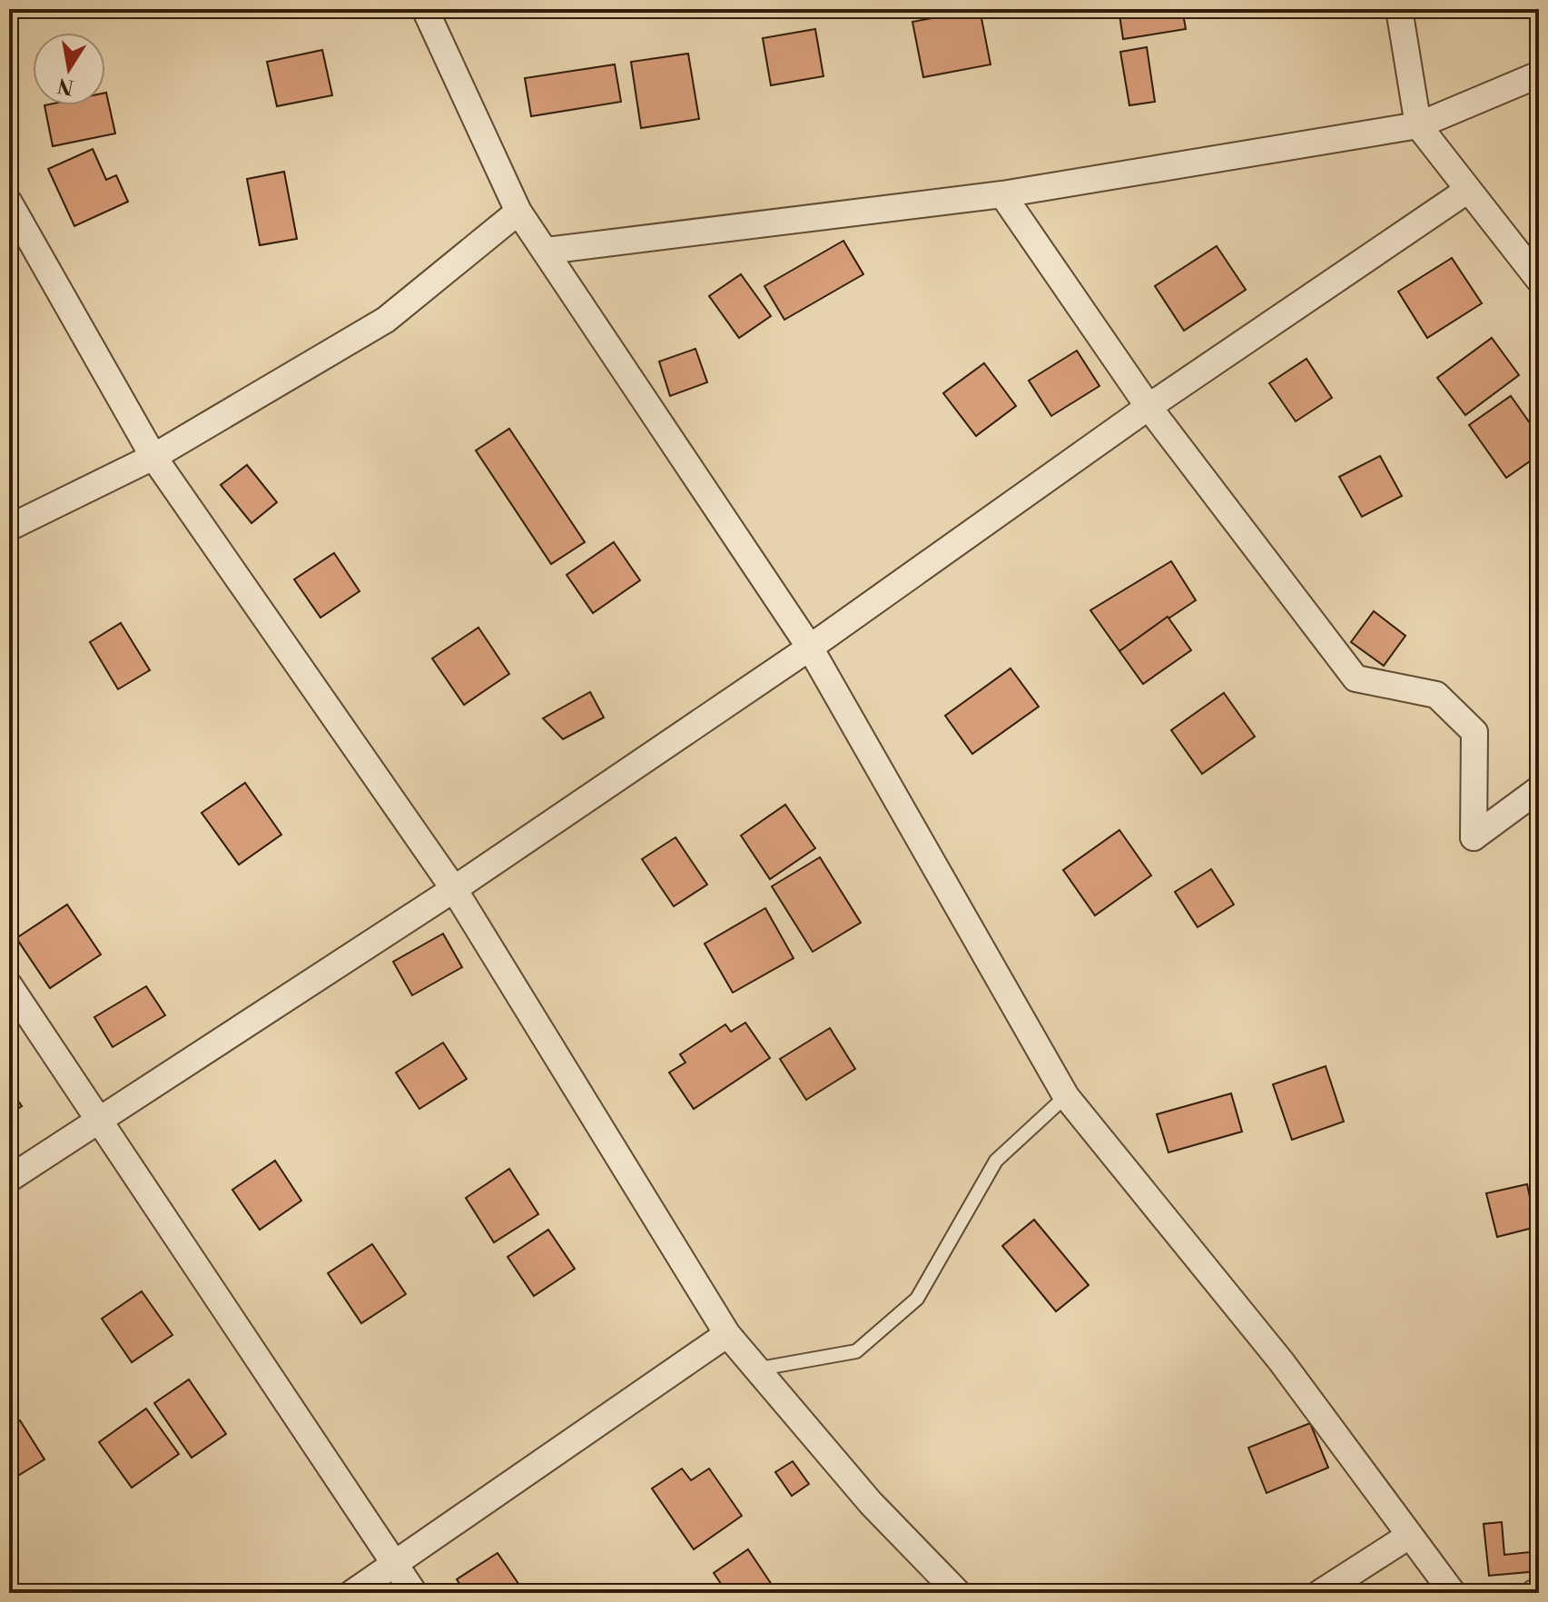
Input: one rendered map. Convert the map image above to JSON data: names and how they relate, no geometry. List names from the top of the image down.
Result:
{
  "north": "bottom"
}
